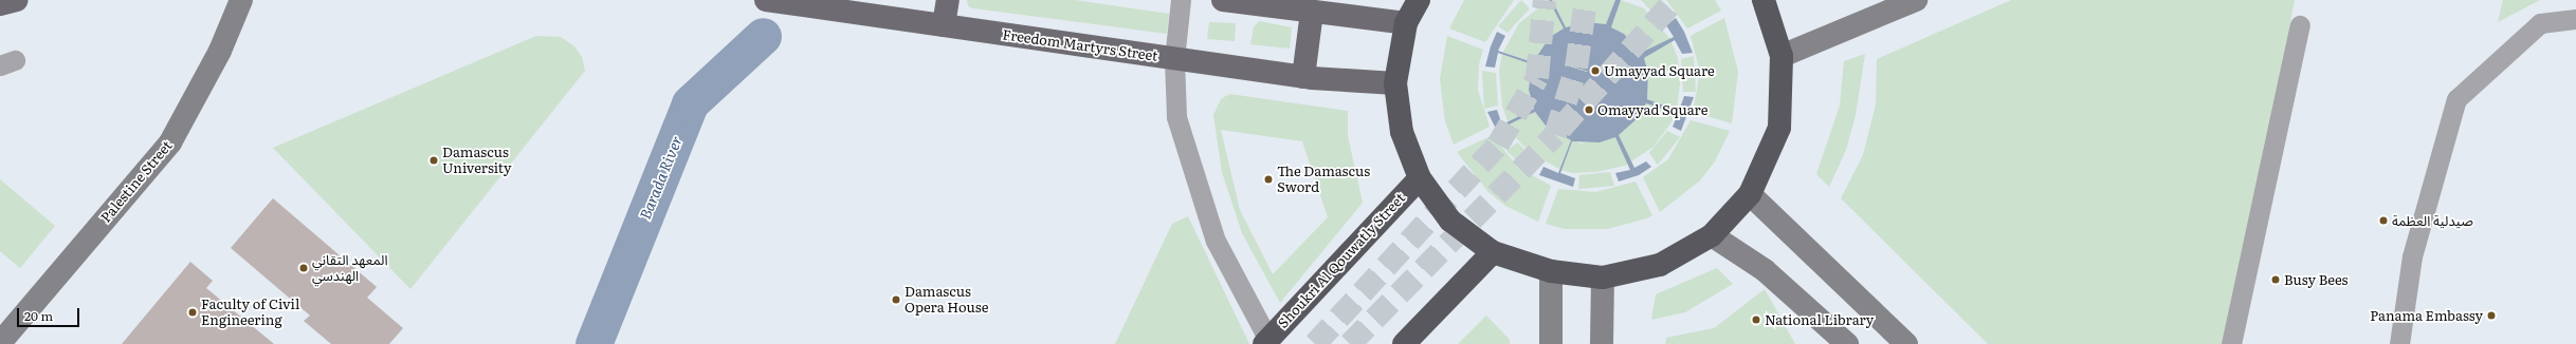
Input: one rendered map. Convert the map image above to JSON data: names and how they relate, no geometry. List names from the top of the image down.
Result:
{
  "streets": {
    "highway": ["Shoukri Al Qouwatly Street"],
    "main road": ["Freedom Martyrs Street", "Palestine Street"]
  },
  "water": ["Barada River"],
  "places": [
    "Umayyad Square",
    "Omayyad Square",
    "Damascus University",
    "The Damascus Sword",
    "صيدلية العظمة",
    "المعهد التقاني الهندسي",
    "Busy Bees",
    "Damascus Opera House",
    "Faculty of Civil Engineering",
    "Panama Embassy",
    "National Library"
  ],
  "scale_bar": "20 m"
}
